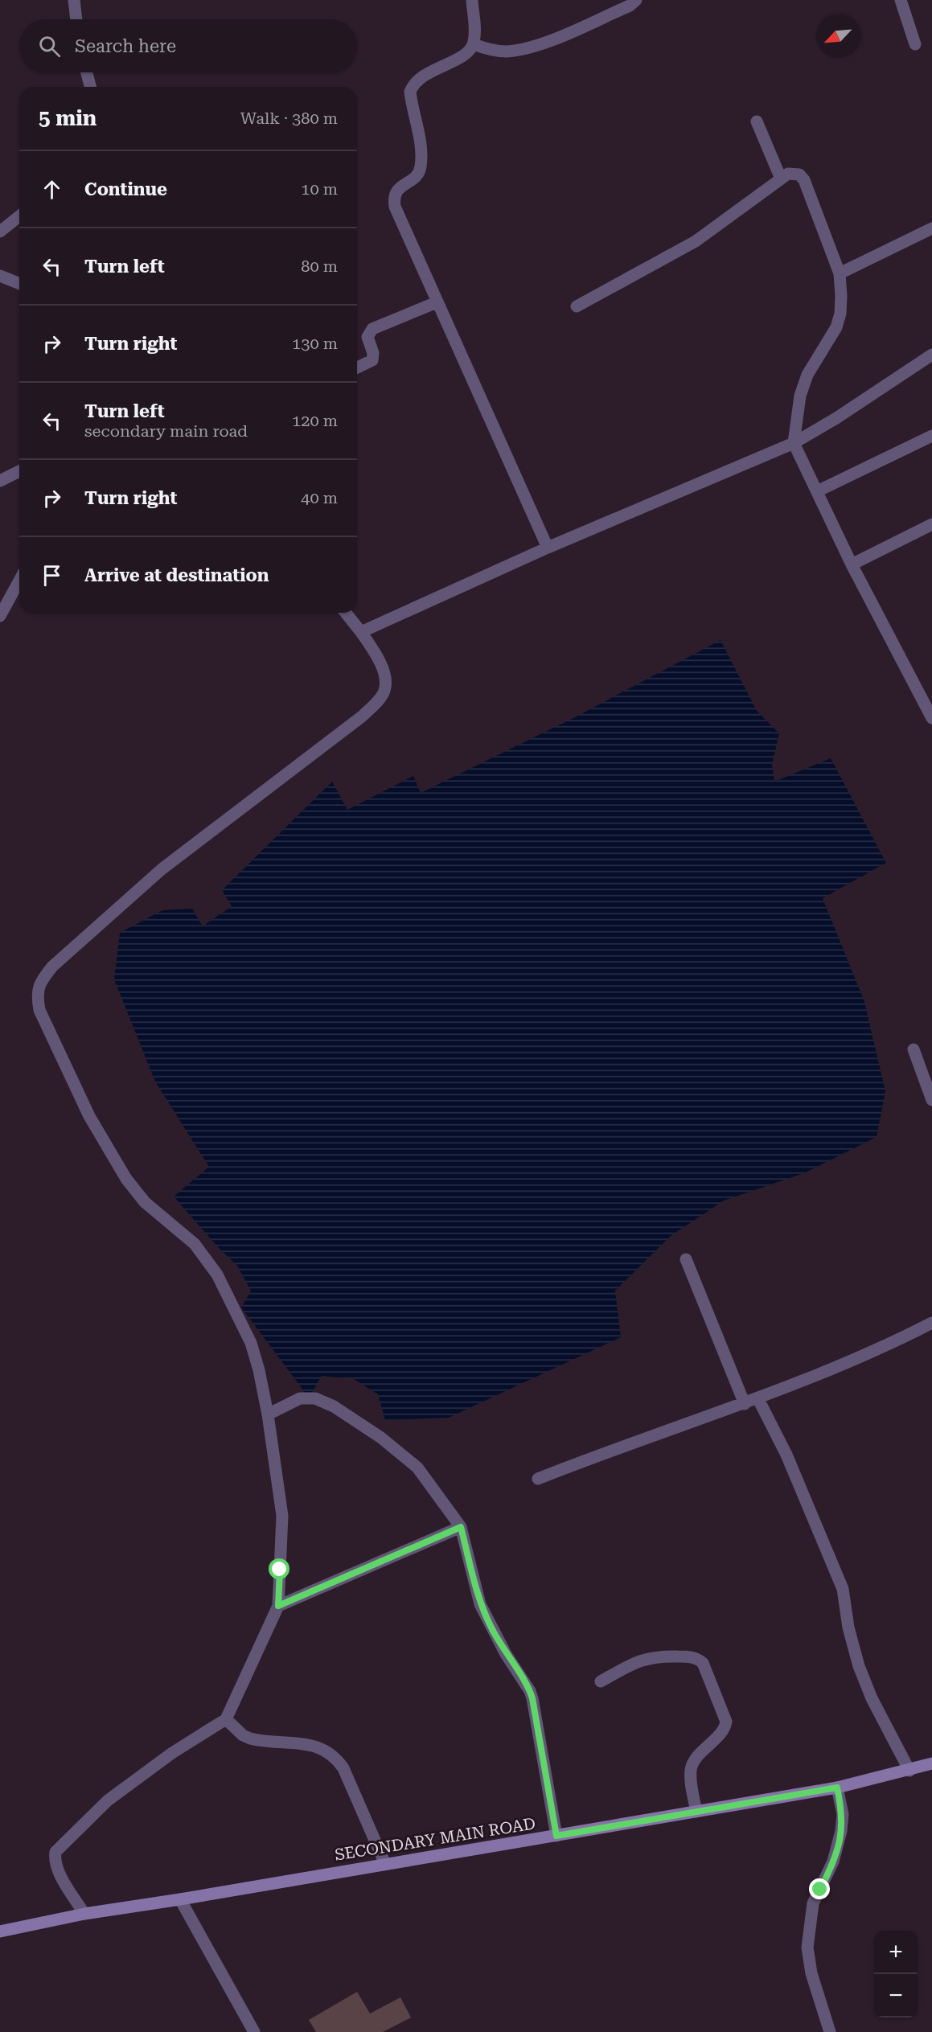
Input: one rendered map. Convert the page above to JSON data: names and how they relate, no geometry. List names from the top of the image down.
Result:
{
  "streets": {
    "main road": ["SECONDARY MAIN ROAD"]
  },
  "north": "bottom left",
  "page": {
    "search": "Search here",
    "heading": ["5 min", "Walk · 380 m"],
    "list": [
      ["Continue", "10 m"],
      ["Turn left", "80 m"],
      ["Turn right", "130 m"],
      ["Turn left", "secondary main road", "120 m"],
      ["Turn right", "40 m"],
      "Arrive at destination"
    ],
    "map_buttons": ["+", "−"]
  }
}
